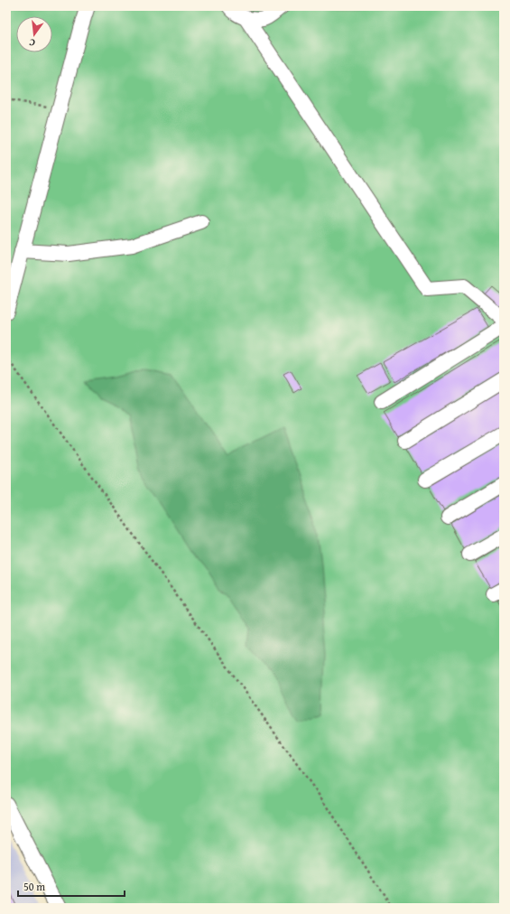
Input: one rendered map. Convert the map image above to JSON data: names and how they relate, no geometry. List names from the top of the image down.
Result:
{
  "scale_bar": "50 m",
  "north": "bottom"
}
